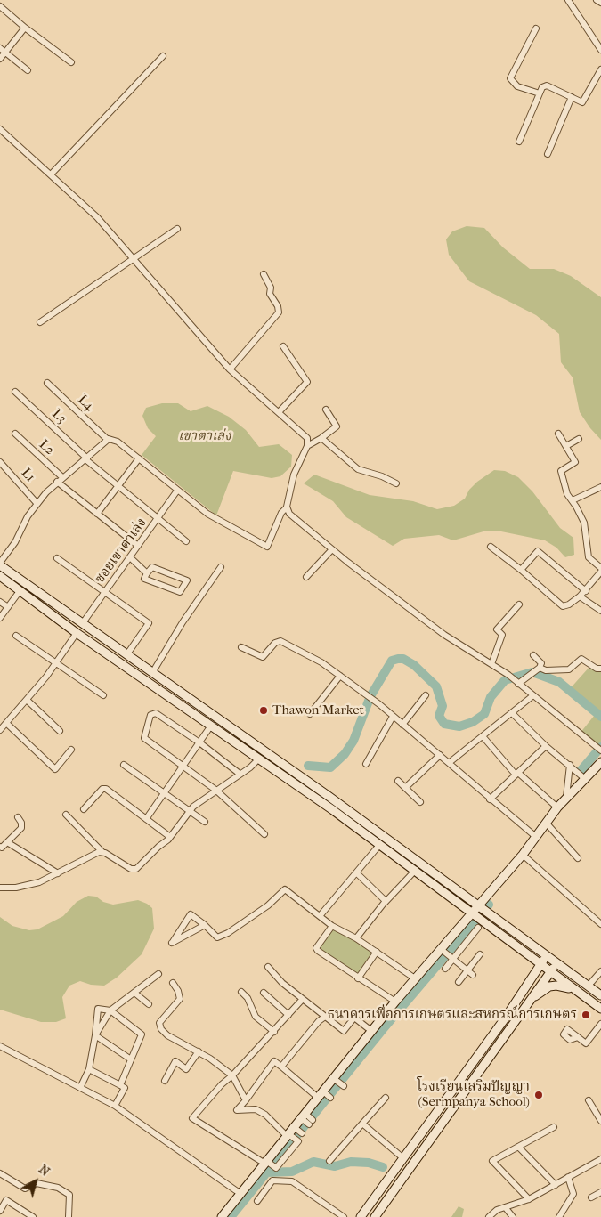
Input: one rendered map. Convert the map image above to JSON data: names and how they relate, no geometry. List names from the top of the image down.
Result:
{
  "streets": {
    "street": [
      "L4",
      "L3",
      "L2",
      "L1",
      "ซอยเขาตาเล่ง"
    ]
  },
  "crossings": [
    ["L4", "ซอยเขาตาเล่ง"],
    ["L3", "ซอยเขาตาเล่ง"]
  ],
  "parks": ["เขาตาเล่ง"],
  "places": ["Thawon Market", "ธนาคารเพื่อการเกษตรและสหกรณ์การเกษตร", "โรงเรียนเสริมปัญญา (Sermpanya School)"],
  "north": "top right"
}
